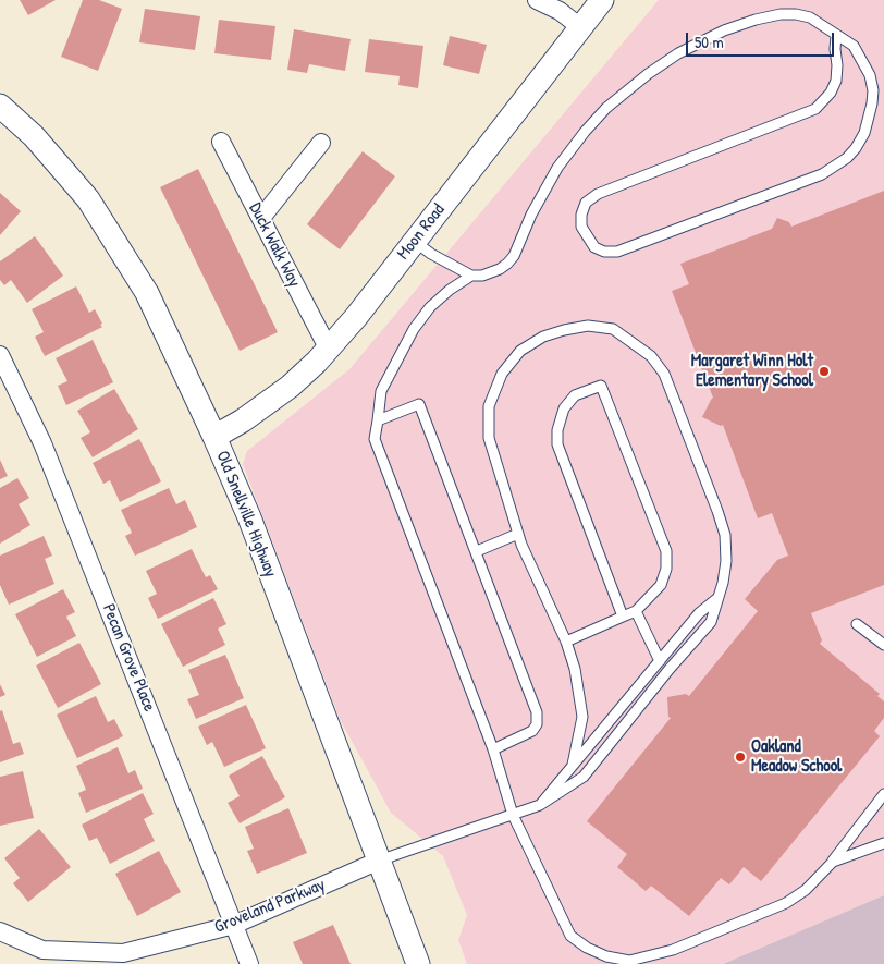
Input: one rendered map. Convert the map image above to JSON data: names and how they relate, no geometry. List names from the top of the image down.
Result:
{
  "streets": {
    "street": [
      "Moon Road",
      "Duck Walk Way",
      "Old Snellville Highway",
      "Pecan Grove Place",
      "Groveland Parkway"
    ]
  },
  "crossings": [
    ["Moon Road", "Duck Walk Way"],
    ["Moon Road", "Old Snellville Highway"],
    ["Old Snellville Highway", "Groveland Parkway"],
    ["Pecan Grove Place", "Groveland Parkway"]
  ],
  "places": ["Margaret Winn Holt Elementary School", "Oakland Meadow School"],
  "scale_bar": "50 m"
}
